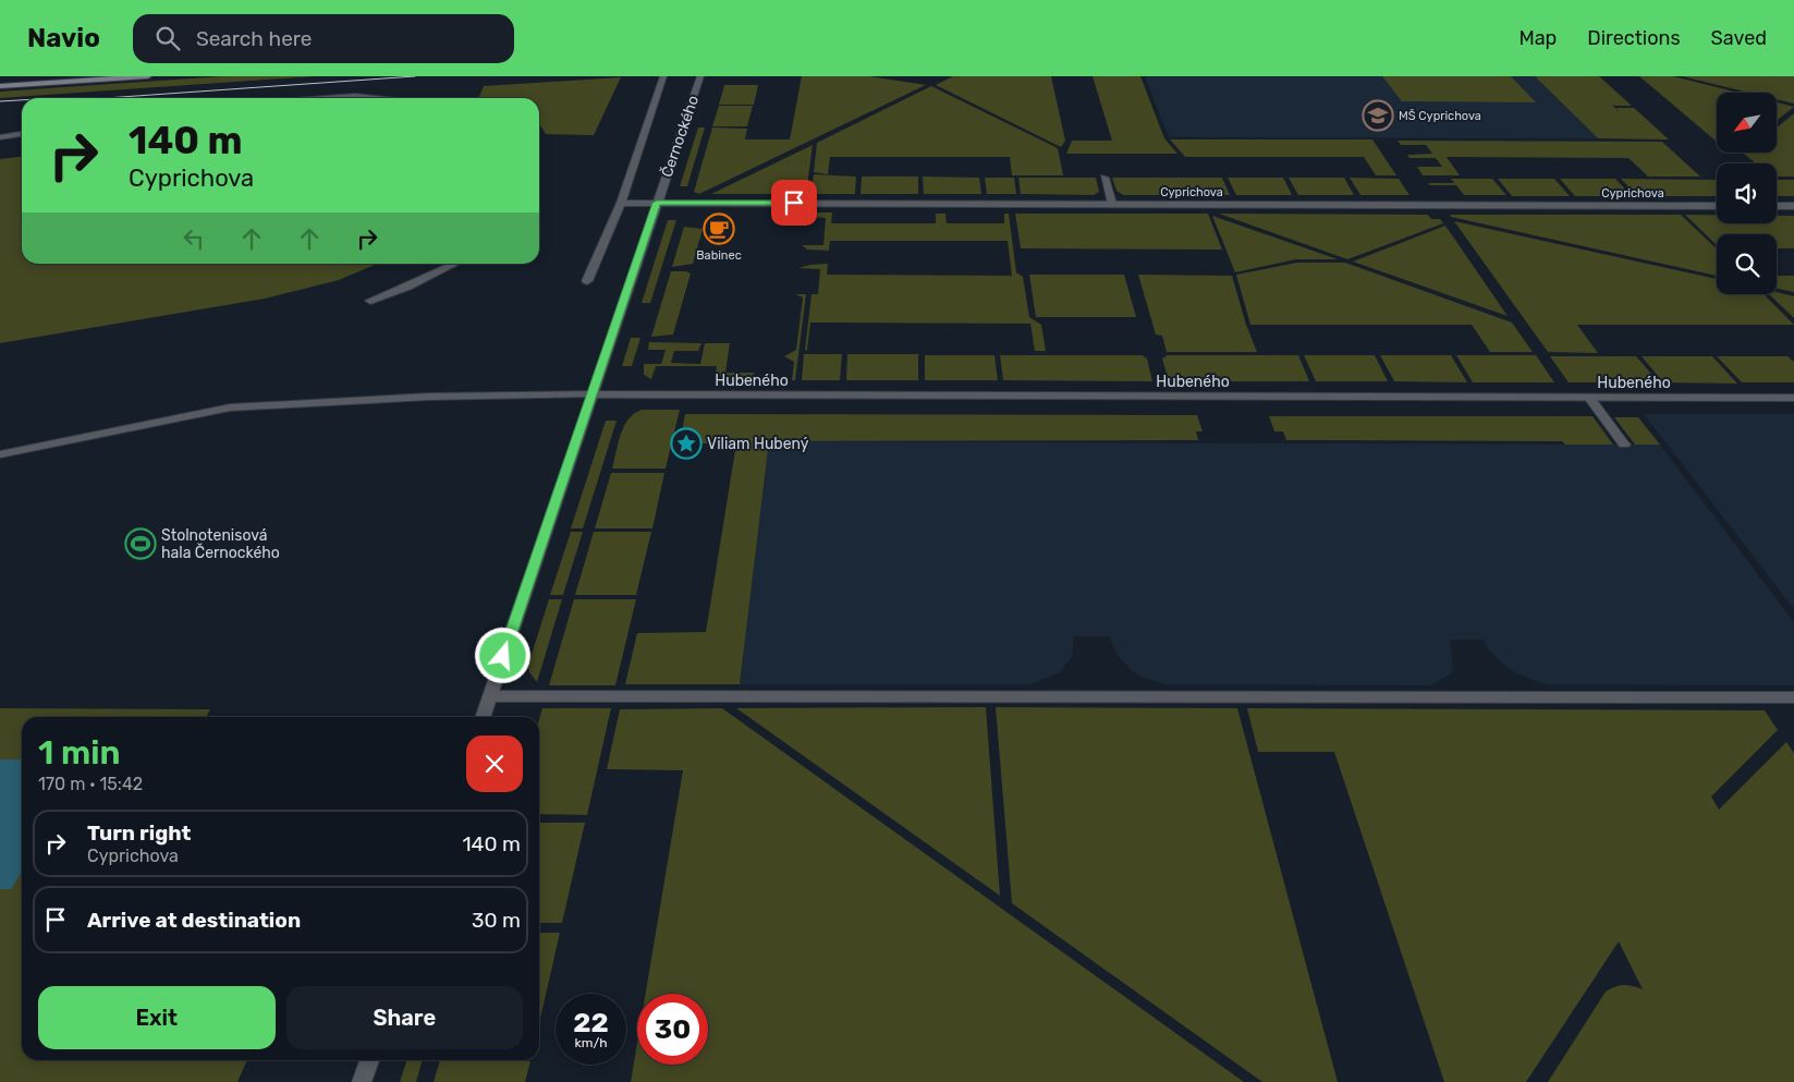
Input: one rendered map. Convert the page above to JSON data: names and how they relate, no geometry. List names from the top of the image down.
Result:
{
  "streets": {
    "street": ["Černockého", "Cyprichova", "Hubeného"]
  },
  "crossings": [
    ["Černockého", "Cyprichova"],
    ["Černockého", "Hubeného"]
  ],
  "places": {
    "school or university": ["MŠ Cyprichova"],
    "cafe": ["Babinec"],
    "place": ["Viliam Hubený"],
    "sports": ["Stolnotenisová hala Černockého"]
  },
  "north": "bottom left",
  "page": {
    "header": "Navio",
    "search": "Search here",
    "nav": ["Map", "Directions", "Saved"],
    "turn": ["140 m", "Cyprichova"],
    "heading": ["1 min", "170 m · 15:42"],
    "list": [
      {
        "name": "Turn right",
        "note": "Cyprichova",
        "value": "140 m"
      },
      {
        "name": "Arrive at destination",
        "value": "30 m"
      }
    ],
    "buttons": ["Exit", "Share"],
    "speed": "22 km/h",
    "limit": "30"
  }
}
